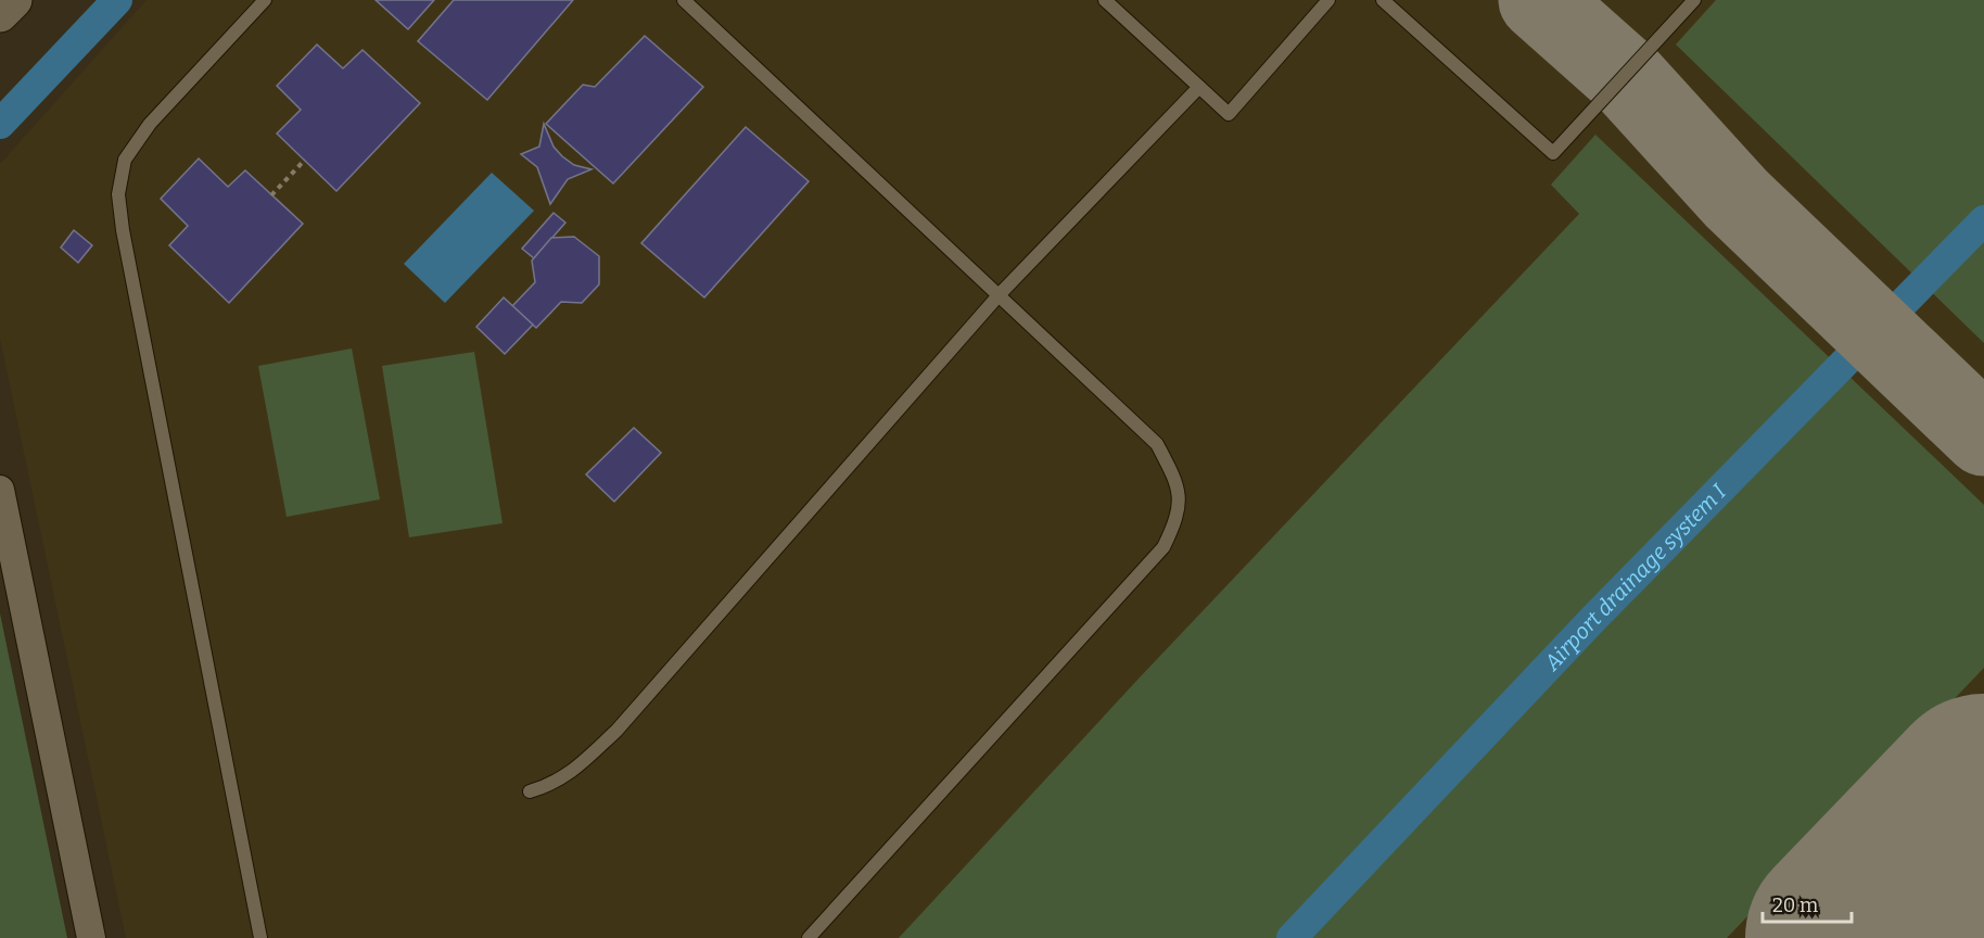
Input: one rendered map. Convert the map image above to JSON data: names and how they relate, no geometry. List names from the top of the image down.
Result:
{
  "water": ["Airport drainage system I"],
  "scale_bar": "20 m"
}
